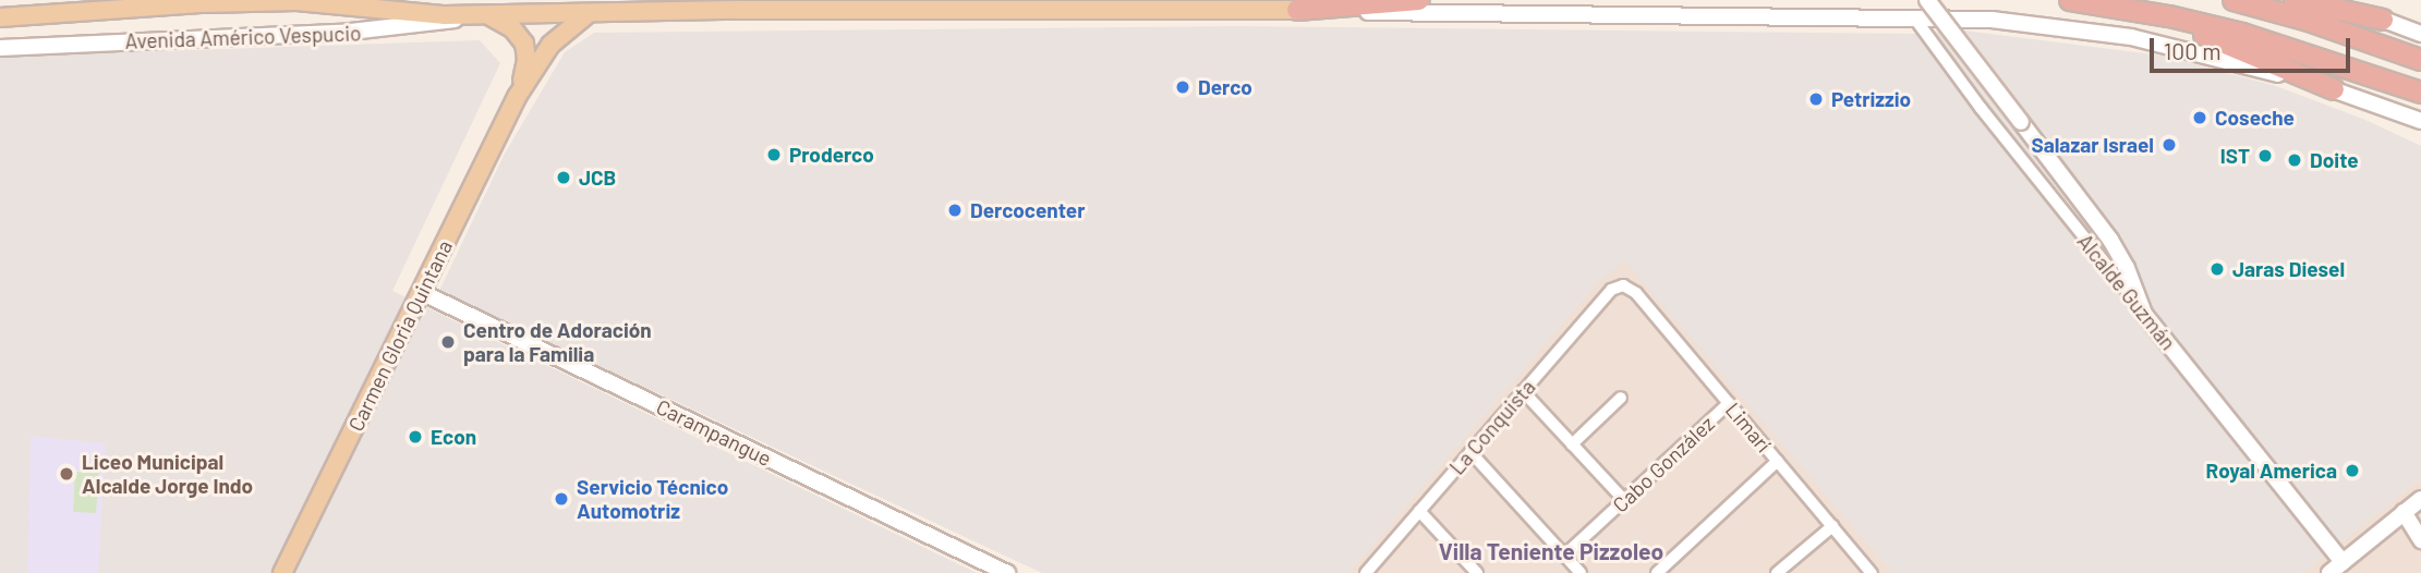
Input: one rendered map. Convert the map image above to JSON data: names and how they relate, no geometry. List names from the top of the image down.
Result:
{
  "streets": {
    "main road": [
      "Avenida Américo Vespucio",
      "Alcalde Guzmán",
      "Carmen Gloria Quintana",
      "Carampangue"
    ],
    "street": ["La Conquista", "Limarí", "Cabo González"]
  },
  "crossings": [
    ["Avenida Américo Vespucio", "Alcalde Guzmán"],
    ["Avenida Américo Vespucio", "Carmen Gloria Quintana"],
    ["Carmen Gloria Quintana", "Carampangue"],
    ["La Conquista", "Limarí"],
    ["Limarí", "Cabo González"]
  ],
  "districts": ["Villa Teniente Pizzoleo"],
  "places": [
    "Derco",
    "Petrizzio",
    "Coseche",
    "Salazar Israel",
    "Proderco",
    "IST",
    "Doite",
    "JCB",
    "Dercocenter",
    "Jaras Diesel",
    "Centro de Adoración para la Familia",
    "Econ",
    "Royal America",
    "Liceo Municipal Alcalde Jorge Indo",
    "Servicio Técnico Automotriz"
  ],
  "scale_bar": "100 m"
}
